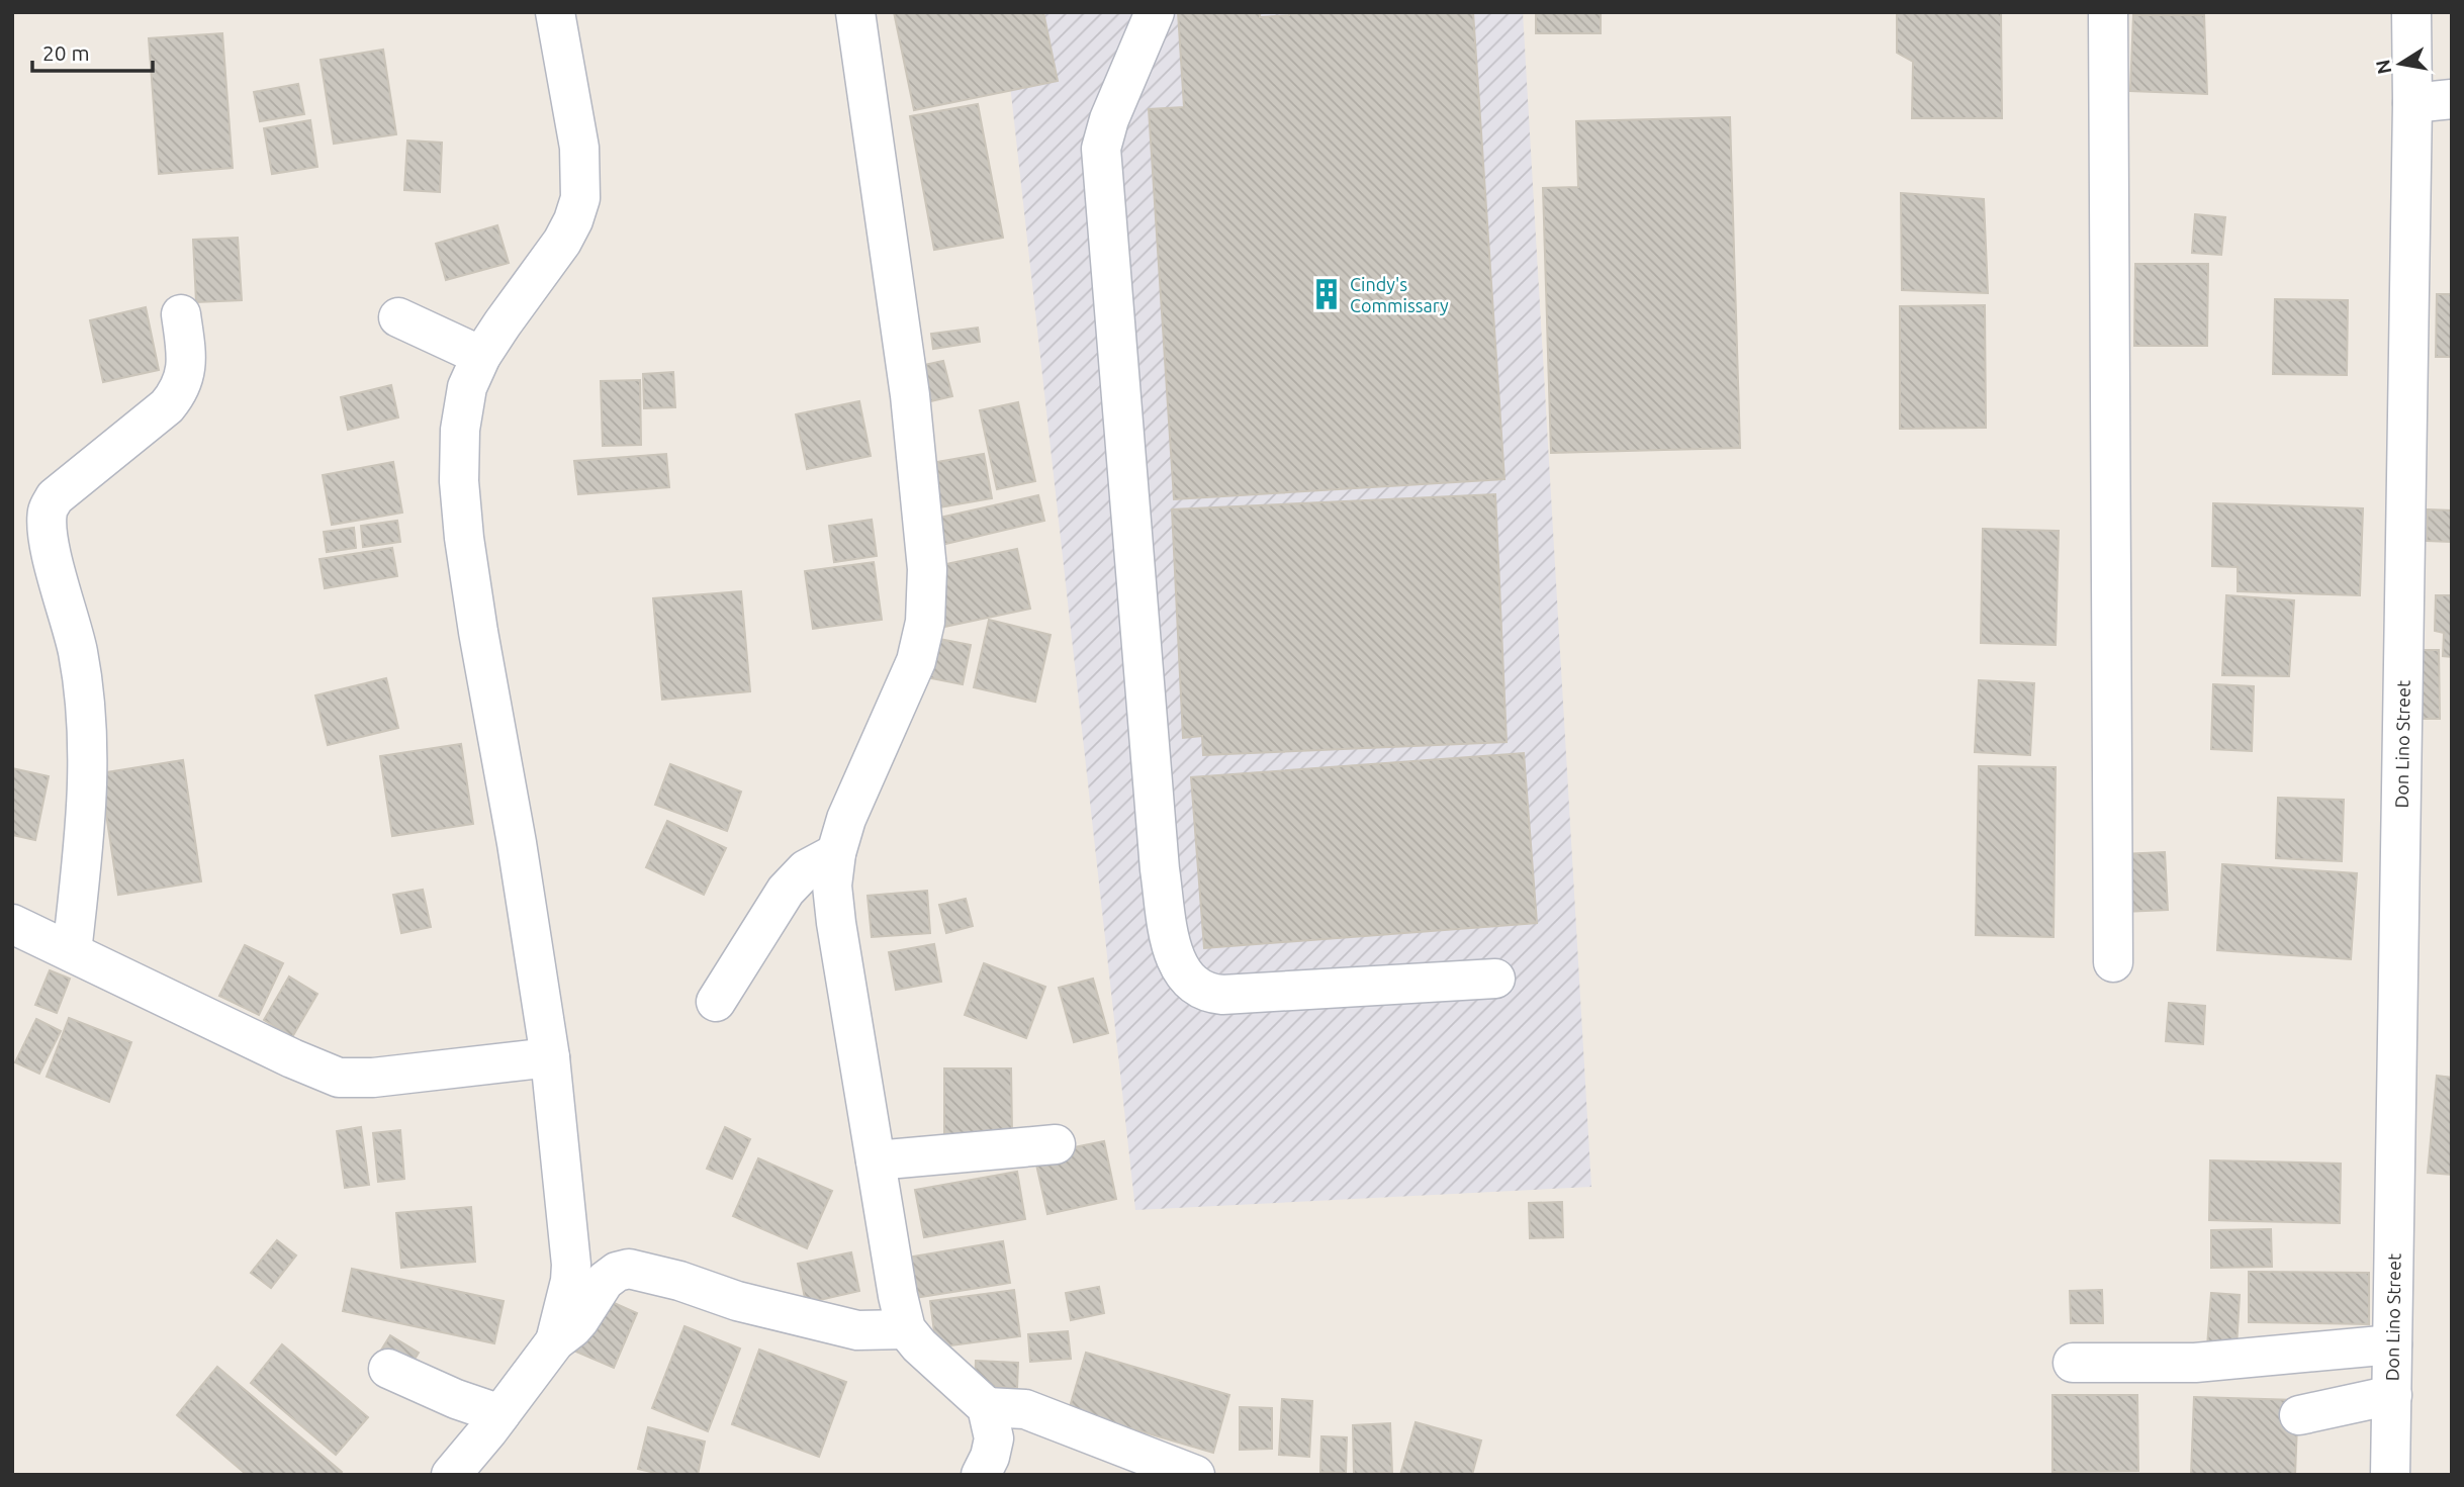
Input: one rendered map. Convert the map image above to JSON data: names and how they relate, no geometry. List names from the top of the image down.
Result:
{
  "streets": {
    "street": ["Don Lino Street"]
  },
  "places": {
    "building": ["Cindy's Commissary"]
  },
  "scale_bar": "20 m",
  "north": "left"
}
